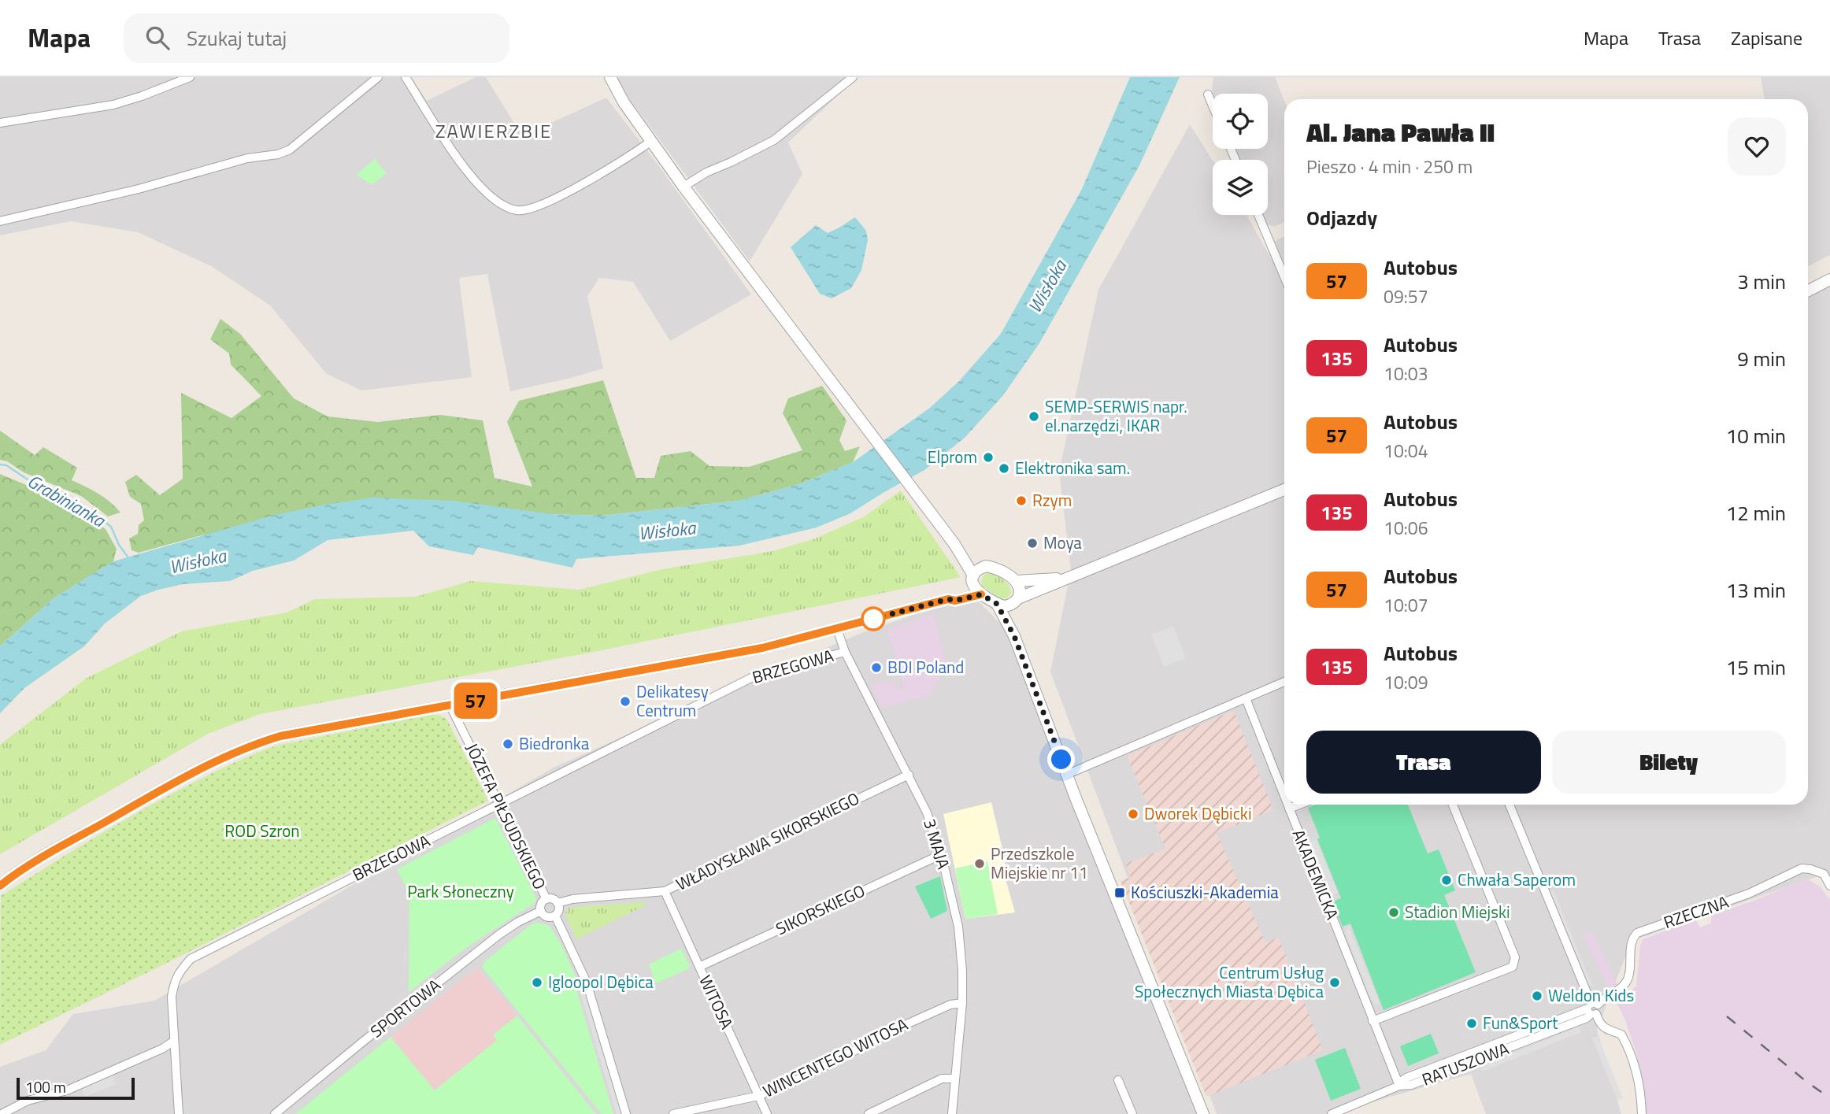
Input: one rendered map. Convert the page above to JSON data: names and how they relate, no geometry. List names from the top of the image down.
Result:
{
  "streets": {
    "street": [
      "BRZEGOWA",
      "JÓZEFA PIŁSUDSKIEGO",
      "WŁADYSŁAWA SIKORSKIEGO",
      "3 MAJA",
      "AKADEMICKA",
      "SIKORSKIEGO",
      "RZECZNA",
      "WITOSA",
      "SPORTOWA",
      "WINCENTEGO WITOSA",
      "RATUSZOWA"
    ]
  },
  "crossings": [
    ["BRZEGOWA", "JÓZEFA PIŁSUDSKIEGO"],
    ["BRZEGOWA", "3 MAJA"],
    ["JÓZEFA PIŁSUDSKIEGO", "WŁADYSŁAWA SIKORSKIEGO"],
    ["JÓZEFA PIŁSUDSKIEGO", "SPORTOWA"],
    ["WŁADYSŁAWA SIKORSKIEGO", "3 MAJA"],
    ["WŁADYSŁAWA SIKORSKIEGO", "WITOSA"],
    ["WŁADYSŁAWA SIKORSKIEGO", "SPORTOWA"],
    ["3 MAJA", "SIKORSKIEGO"],
    ["3 MAJA", "WINCENTEGO WITOSA"],
    ["AKADEMICKA", "RATUSZOWA"],
    ["SIKORSKIEGO", "WITOSA"],
    ["RZECZNA", "RATUSZOWA"],
    ["WITOSA", "WINCENTEGO WITOSA"]
  ],
  "districts": ["ZAWIERZBIE"],
  "water": ["Wisłoka", "Grabinianka"],
  "parks": ["ROD Szron", "Park Słoneczny"],
  "places": {
    "other": [
      "SEMP-SERWIS napr. el.narzędzi, IKAR",
      "Elprom",
      "Elektronika sam.",
      "Rzym",
      "Moya",
      "BDI Poland",
      "Delikatesy Centrum",
      "Biedronka",
      "Dworek Dębicki",
      "Przedszkole Miejskie nr 11",
      "Chwała Saperom",
      "Stadion Miejski",
      "Igloopol Dębica",
      "Centrum Usług Społecznych Miasta Dębica",
      "Weldon Kids",
      "Fun&Sport"
    ],
    "transit": ["Kościuszki-Akademia"]
  },
  "lines": ["bus line 57"],
  "scale_bar": "100 m",
  "page": {
    "header": "Mapa",
    "search": "Szukaj tutaj",
    "nav": ["Mapa", "Trasa", "Zapisane"],
    "on_map": "57",
    "heading": [
      ["Al. Jana Pawła II", "Pieszo · 4 min · 250 m"],
      "Odjazdy"
    ],
    "list": [
      {
        "mark": "57",
        "name": "Autobus",
        "note": "09:57",
        "value": "3 min"
      },
      {
        "mark": "135",
        "name": "Autobus",
        "note": "10:03",
        "value": "9 min"
      },
      {
        "mark": "57",
        "name": "Autobus",
        "note": "10:04",
        "value": "10 min"
      },
      {
        "mark": "135",
        "name": "Autobus",
        "note": "10:06",
        "value": "12 min"
      },
      {
        "mark": "57",
        "name": "Autobus",
        "note": "10:07",
        "value": "13 min"
      },
      {
        "mark": "135",
        "name": "Autobus",
        "note": "10:09",
        "value": "15 min"
      }
    ],
    "buttons": ["Trasa", "Bilety"],
    "scale": "100 m"
  }
}
